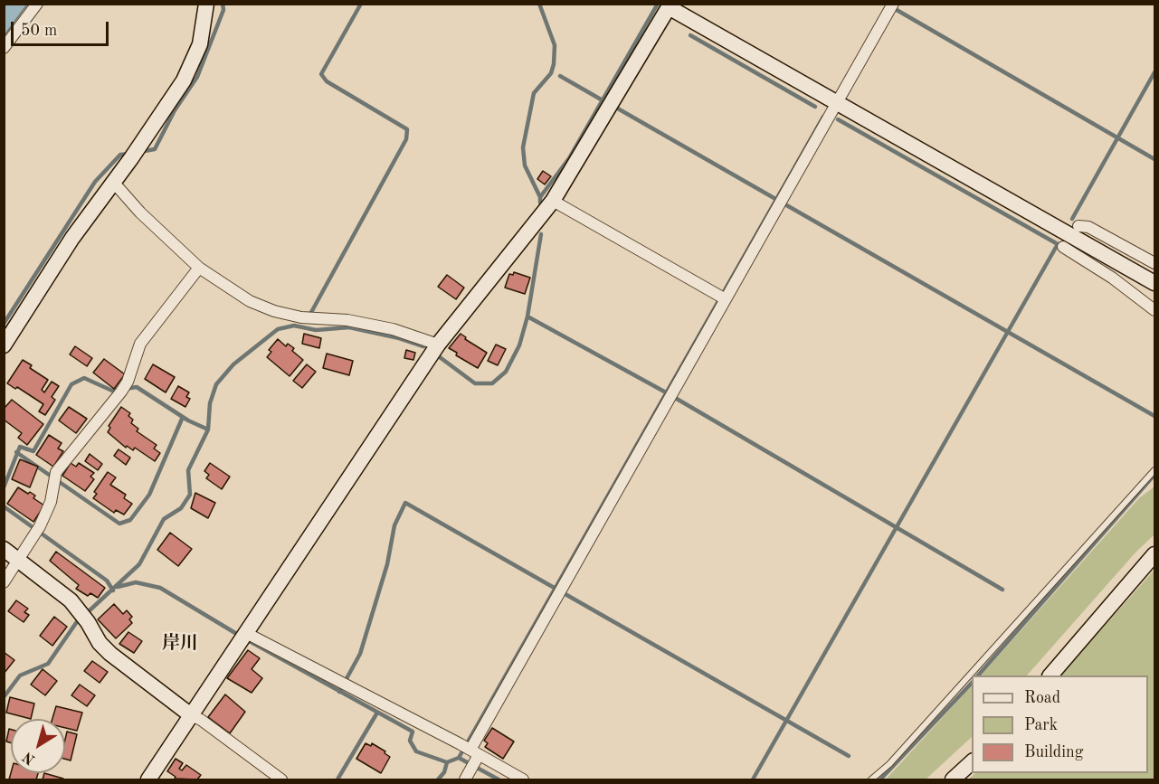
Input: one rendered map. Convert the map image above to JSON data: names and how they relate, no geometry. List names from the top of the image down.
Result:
{
  "districts": ["岸川"],
  "legend": ["Road", "Park", "Building"],
  "scale_bar": "50 m",
  "north": "bottom left"
}
